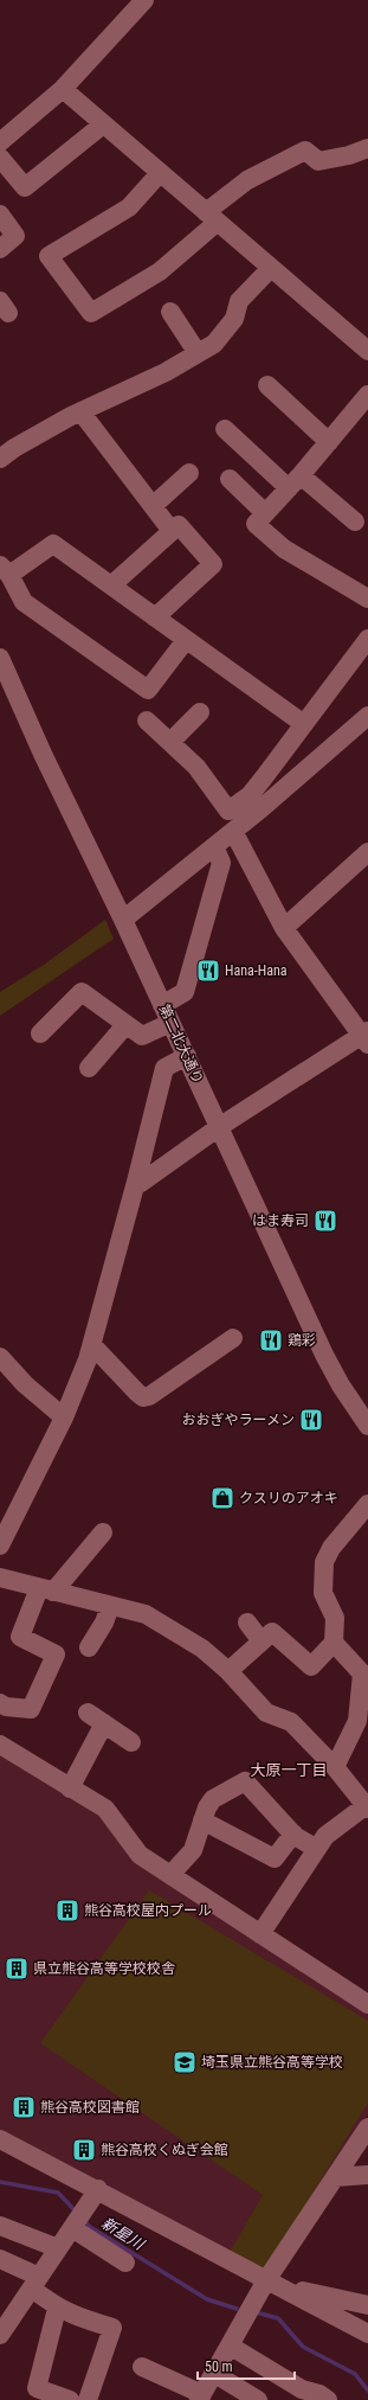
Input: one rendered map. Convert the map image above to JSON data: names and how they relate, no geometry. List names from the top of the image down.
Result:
{
  "streets": {
    "street": ["第二北大通り"]
  },
  "districts": ["大原一丁目"],
  "water": ["新星川"],
  "places": {
    "restaurant": [
      "Hana-Hana",
      "はま寿司",
      "鶏彩",
      "おおぎやラーメン"
    ],
    "shop": ["クスリのアオキ"],
    "building": [
      "熊谷高校屋内プール",
      "県立熊谷高等学校校舎",
      "熊谷高校図書館",
      "熊谷高校くぬぎ会館"
    ],
    "school or university": ["埼玉県立熊谷高等学校"]
  },
  "scale_bar": "50 m"
}
